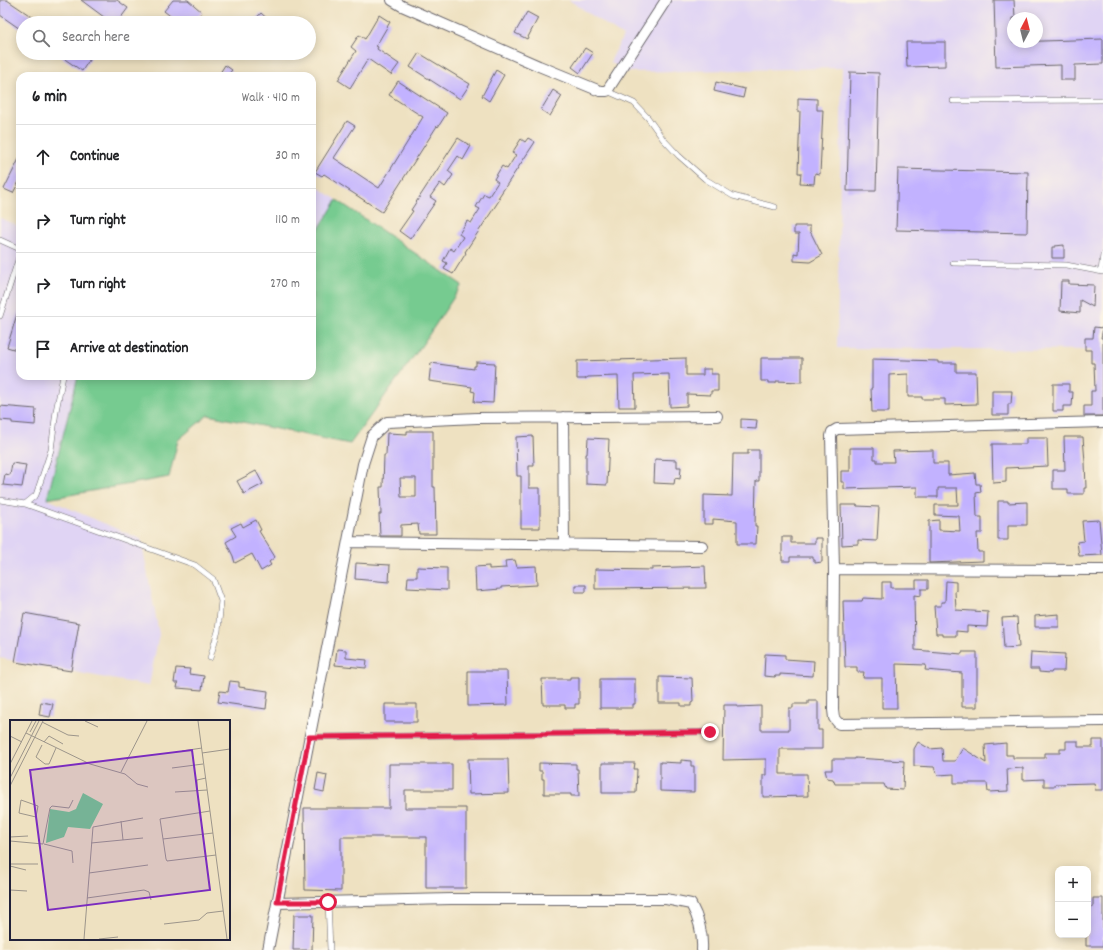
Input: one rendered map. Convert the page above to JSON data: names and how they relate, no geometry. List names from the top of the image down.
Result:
{
  "north": "top",
  "page": {
    "search": "Search here",
    "heading": ["6 min", "Walk · 410 m"],
    "list": [
      ["Continue", "30 m"],
      ["Turn right", "110 m"],
      ["Turn right", "270 m"],
      "Arrive at destination"
    ],
    "map_buttons": ["+", "−"]
  }
}
